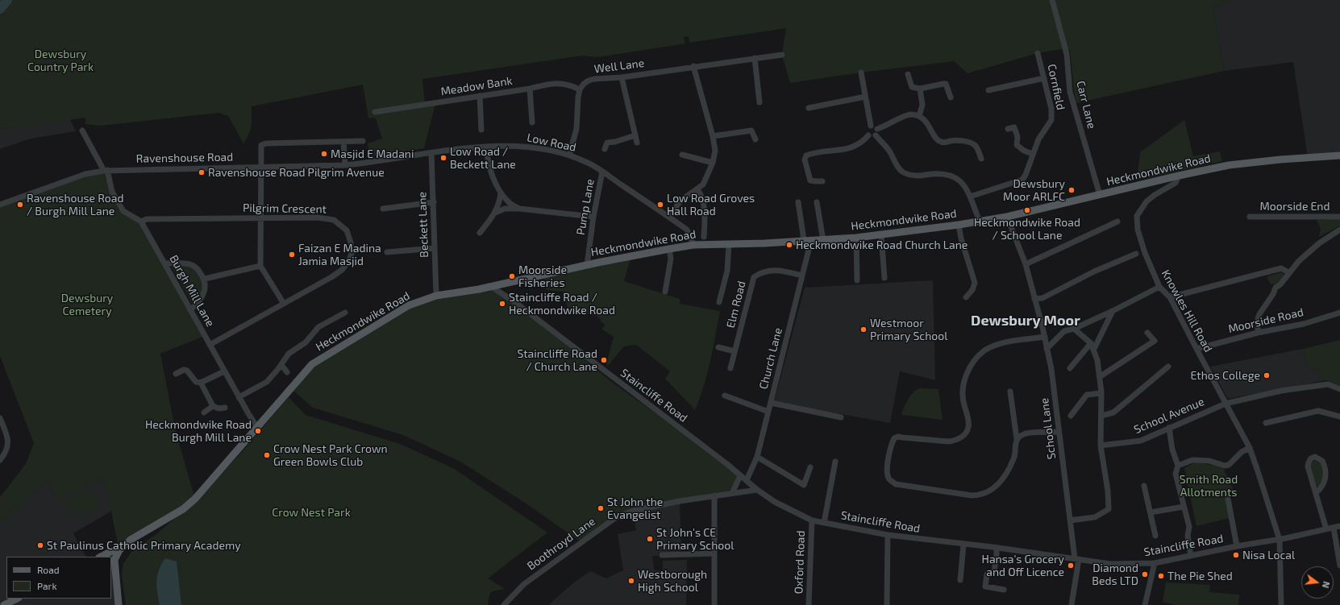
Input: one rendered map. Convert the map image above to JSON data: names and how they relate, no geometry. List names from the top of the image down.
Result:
{
  "streets": {
    "main road": ["Heckmondwike Road"],
    "street": [
      "Well Lane",
      "Meadow Bank",
      "Cornfield",
      "Carr Lane",
      "Low Road",
      "Ravenshouse Road",
      "Moorside End",
      "Pump Lane",
      "Pilgrim Crescent",
      "Beckett Lane",
      "Burgh Mill Lane",
      "Elm Road",
      "Knowles Hill Road",
      "Moorside Road",
      "Church Lane",
      "Staincliffe Road",
      "School Avenue",
      "School Lane",
      "Boothroyd Lane",
      "Oxford Road"
    ]
  },
  "crossings": [
    ["Well Lane", "Meadow Bank"],
    ["Carr Lane", "Heckmondwike Road"],
    ["Low Road", "Ravenshouse Road"],
    ["Low Road", "Heckmondwike Road"],
    ["Low Road", "Pump Lane"],
    ["Low Road", "Beckett Lane"],
    ["Heckmondwike Road", "Pump Lane"],
    ["Heckmondwike Road", "Beckett Lane"],
    ["Heckmondwike Road", "Burgh Mill Lane"],
    ["Heckmondwike Road", "Knowles Hill Road"],
    ["Heckmondwike Road", "Church Lane"],
    ["Heckmondwike Road", "Staincliffe Road"],
    ["Heckmondwike Road", "School Lane"],
    ["Pilgrim Crescent", "Burgh Mill Lane"],
    ["Elm Road", "Church Lane"],
    ["Knowles Hill Road", "Moorside Road"],
    ["Knowles Hill Road", "Staincliffe Road"],
    ["Knowles Hill Road", "School Avenue"],
    ["Church Lane", "Staincliffe Road"],
    ["Staincliffe Road", "School Lane"],
    ["Staincliffe Road", "Boothroyd Lane"],
    ["Staincliffe Road", "Oxford Road"]
  ],
  "districts": ["Dewsbury Moor"],
  "parks": [
    "Dewsbury Country Park",
    "Dewsbury Cemetery",
    "Smith Road Allotments",
    "Crow Nest Park"
  ],
  "places": [
    "Masjid E Madani",
    "Low Road / Beckett Lane",
    "Ravenshouse Road Pilgrim Avenue",
    "Dewsbury Moor ARLFC",
    "Ravenshouse Road / Burgh Mill Lane",
    "Low Road Groves Hall Road",
    "Heckmondwike Road / School Lane",
    "Heckmondwike Road Church Lane",
    "Faizan E Madina Jamia Masjid",
    "Moorside Fisheries",
    "Staincliffe Road / Heckmondwike Road",
    "Westmoor Primary School",
    "Staincliffe Road / Church Lane",
    "Ethos College",
    "Heckmondwike Road Burgh Mill Lane",
    "Crow Nest Park Crown Green Bowls Club",
    "St John the Evangelist",
    "St John's CE Primary School",
    "St Paulinus Catholic Primary Academy",
    "Nisa Local",
    "Hansa's Grocery and Off Licence",
    "Diamond Beds LTD",
    "The Pie Shed",
    "Westborough High School"
  ],
  "legend": ["Road", "Park"],
  "north": "right"
}
